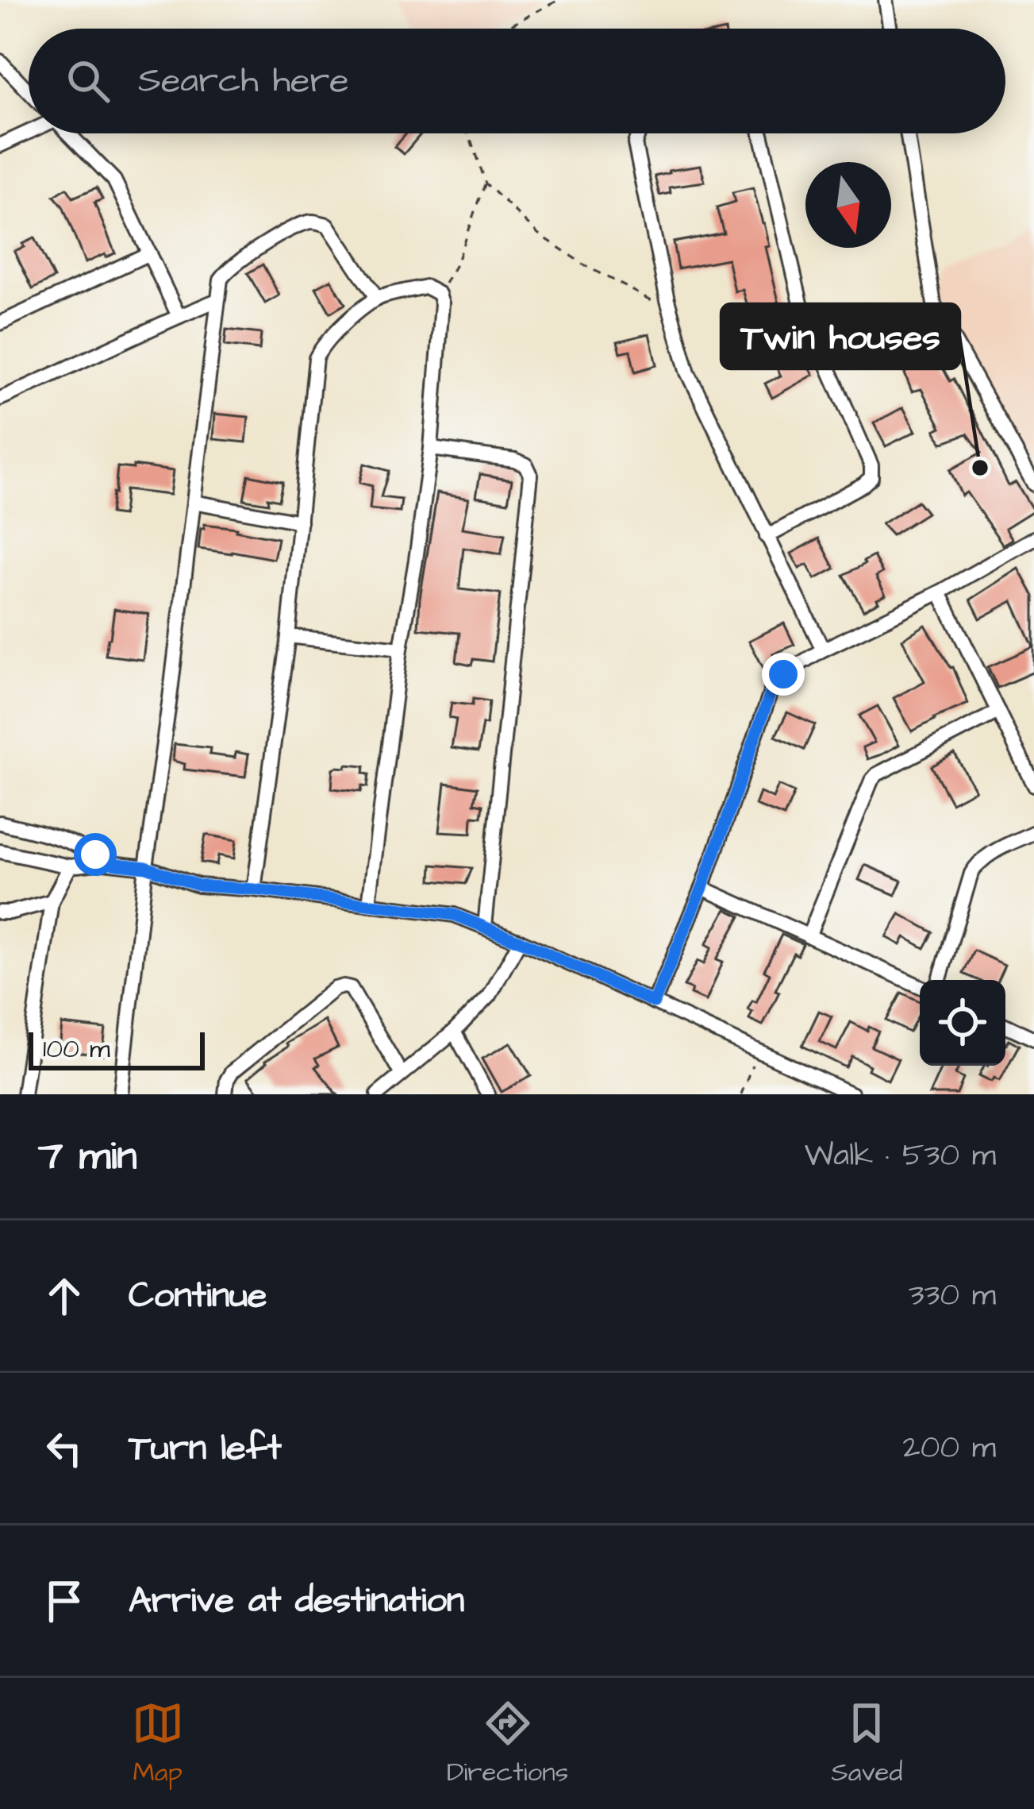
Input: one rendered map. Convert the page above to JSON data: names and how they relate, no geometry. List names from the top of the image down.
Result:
{
  "places": ["Twin houses"],
  "scale_bar": "100 m",
  "north": "bottom",
  "page": {
    "search": "Search here",
    "scale": "100 m",
    "heading": ["7 min", "Walk · 530 m"],
    "list": [
      ["Continue", "330 m"],
      ["Turn left", "200 m"],
      "Arrive at destination"
    ],
    "nav": ["Map", "Directions", "Saved"]
  }
}
